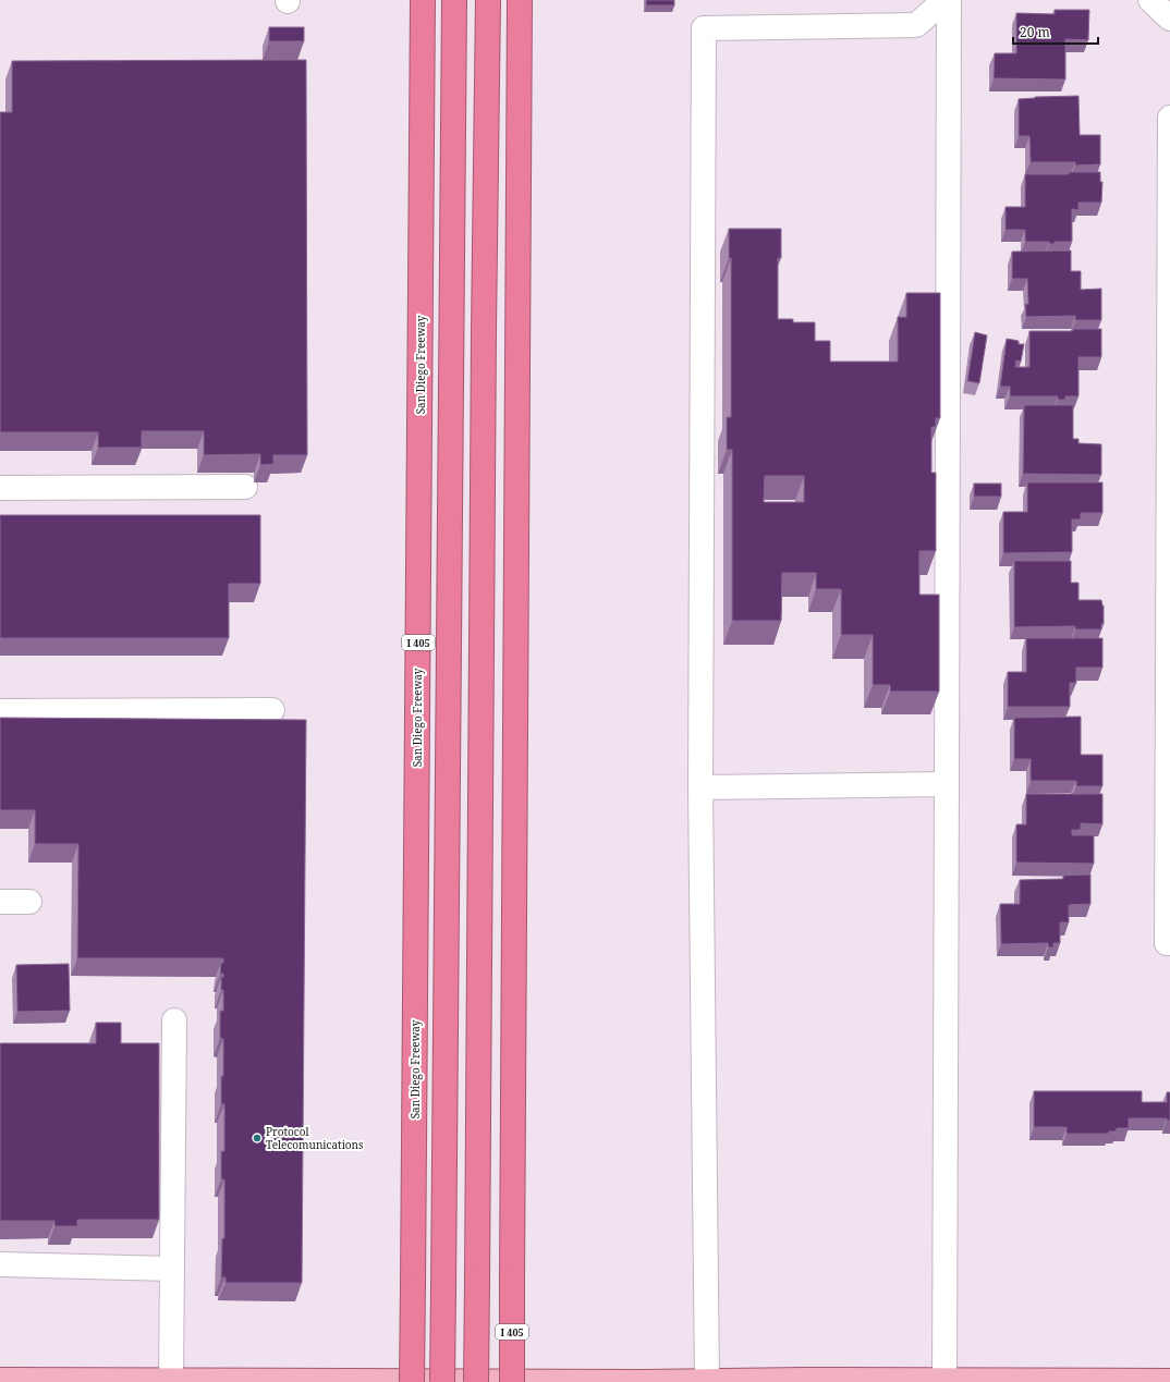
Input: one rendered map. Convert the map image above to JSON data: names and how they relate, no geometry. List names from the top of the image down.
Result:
{
  "streets": {
    "highway": ["San Diego Freeway", "I 405"]
  },
  "places": ["Protocol Telecomunications"],
  "scale_bar": "20 m"
}
